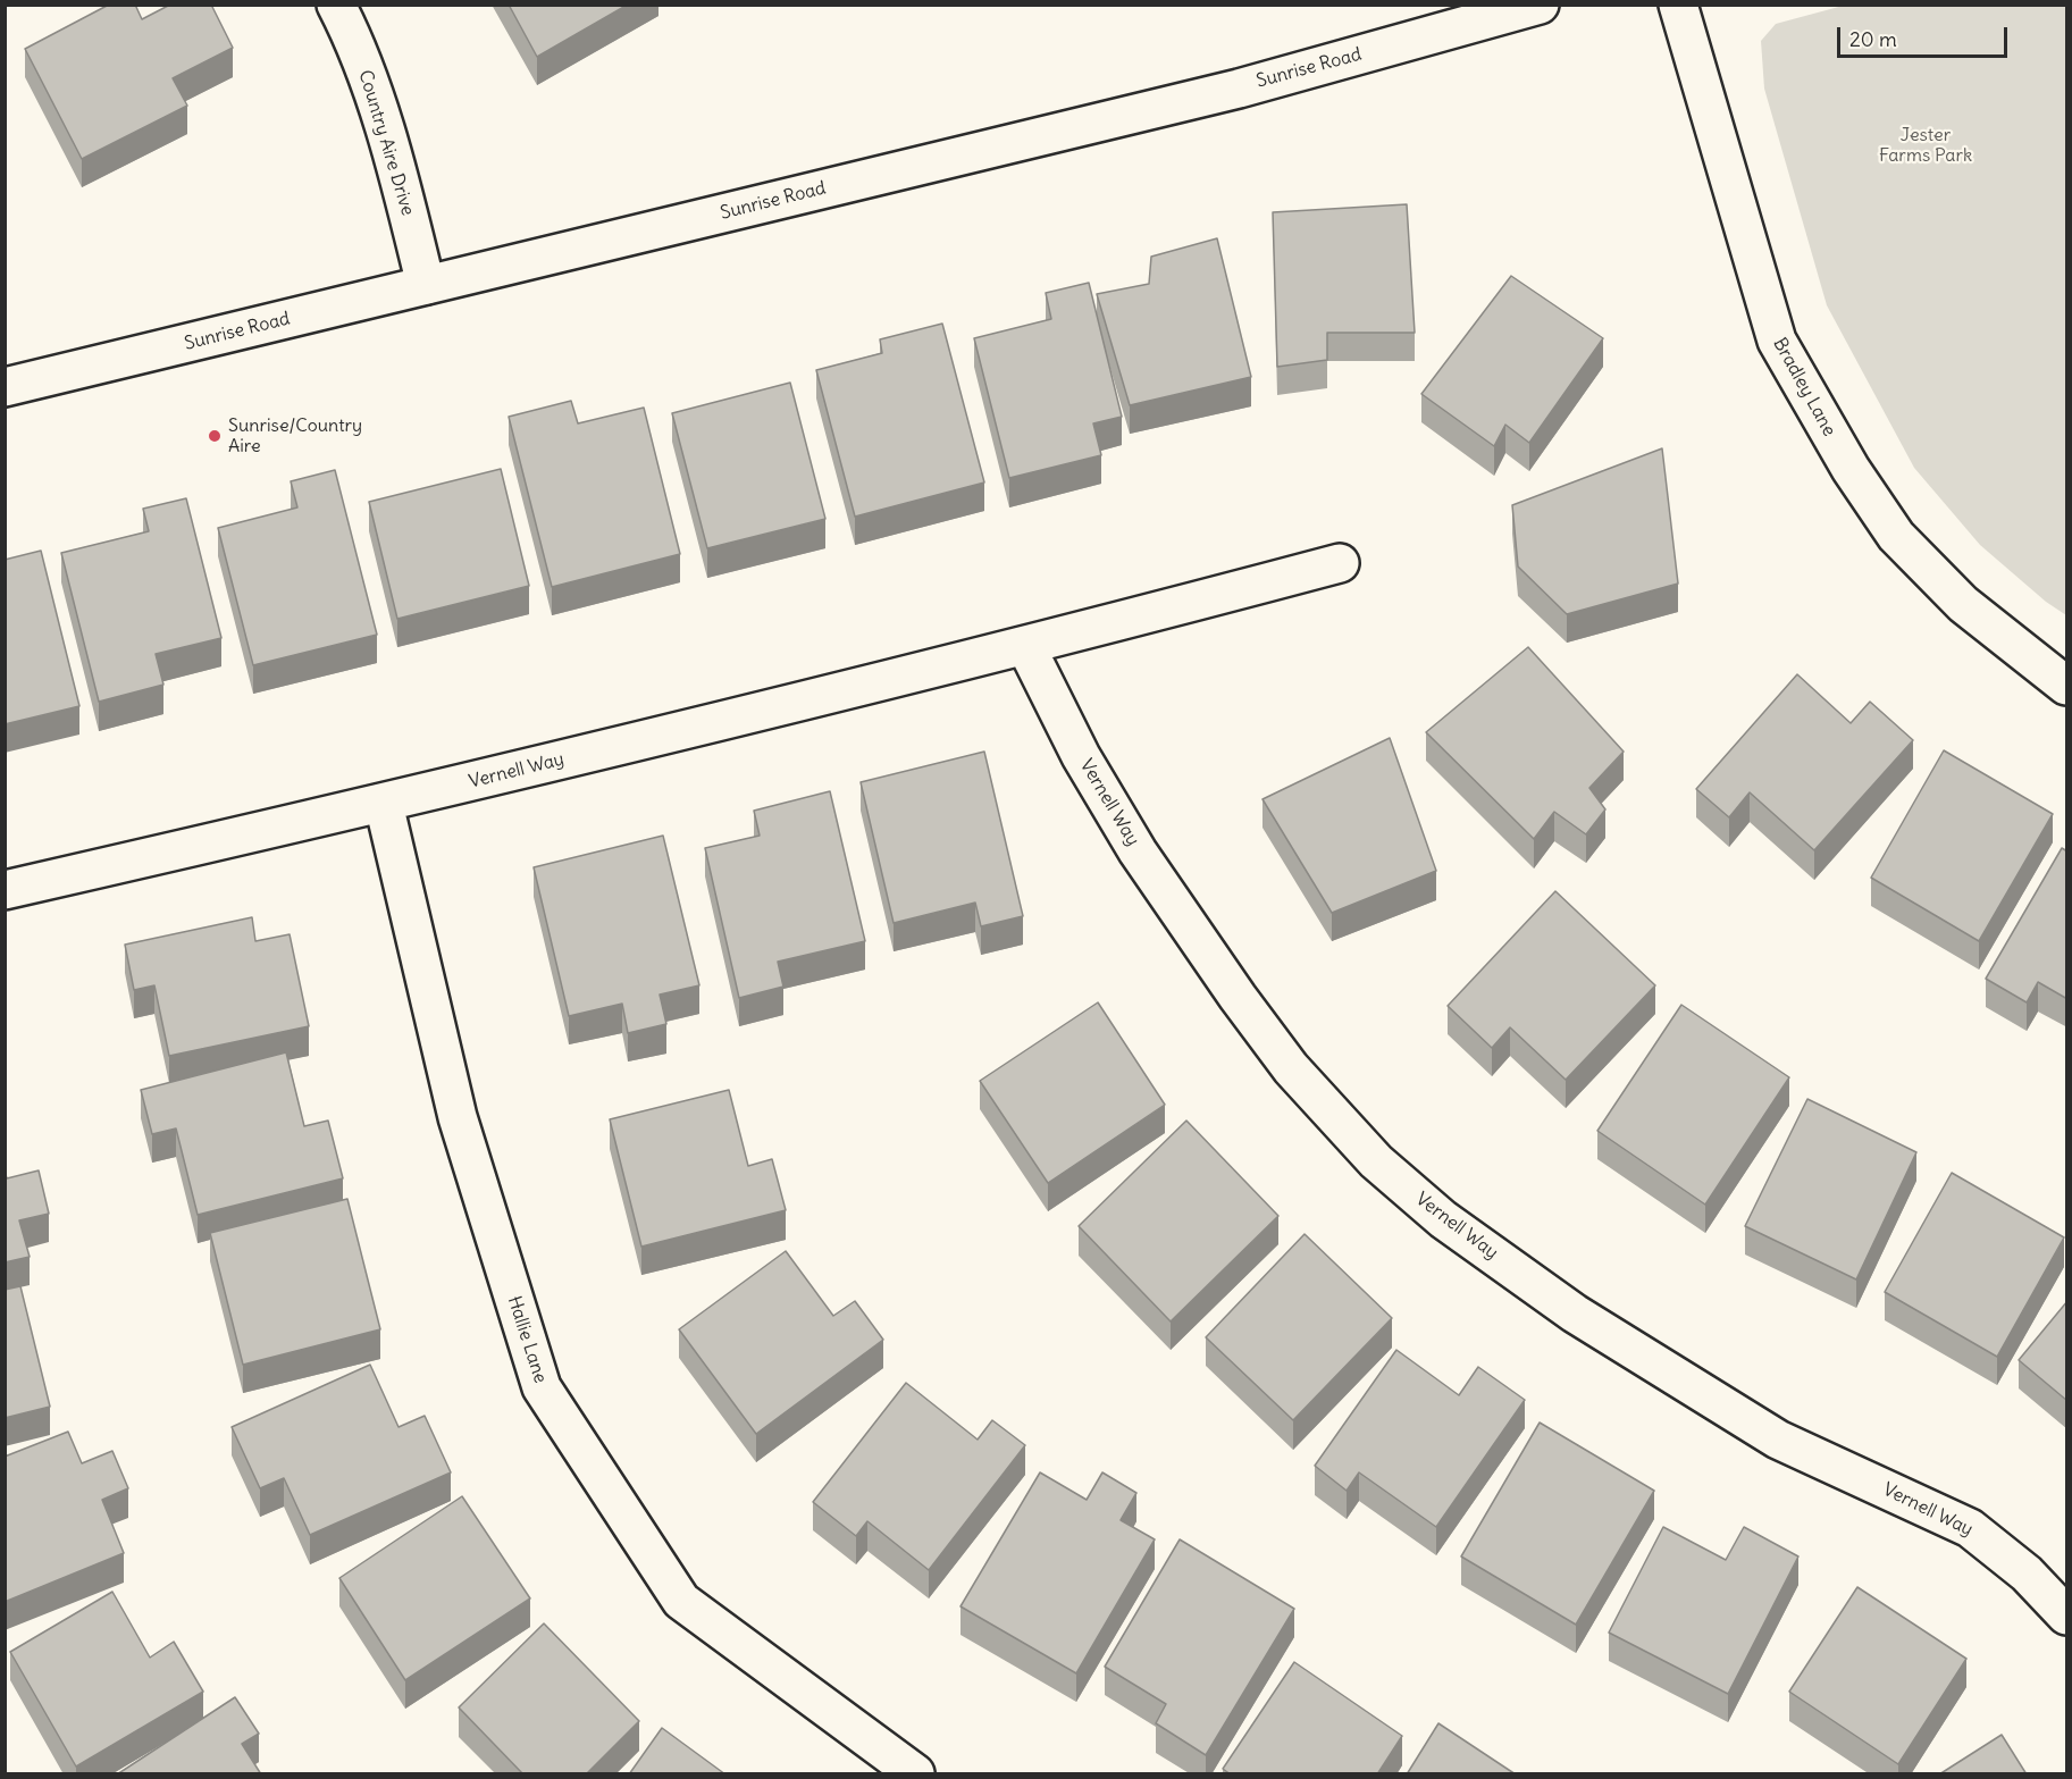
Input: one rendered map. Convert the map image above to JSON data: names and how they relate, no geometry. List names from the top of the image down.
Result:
{
  "streets": {
    "street": [
      "Sunrise Road",
      "Country Aire Drive",
      "Bradley Lane",
      "Vernell Way",
      "Hallie Lane"
    ]
  },
  "crossings": [
    ["Sunrise Road", "Country Aire Drive"],
    ["Vernell Way", "Hallie Lane"]
  ],
  "parks": ["Jester Farms Park"],
  "places": ["Sunrise/Country Aire"],
  "scale_bar": "20 m"
}
